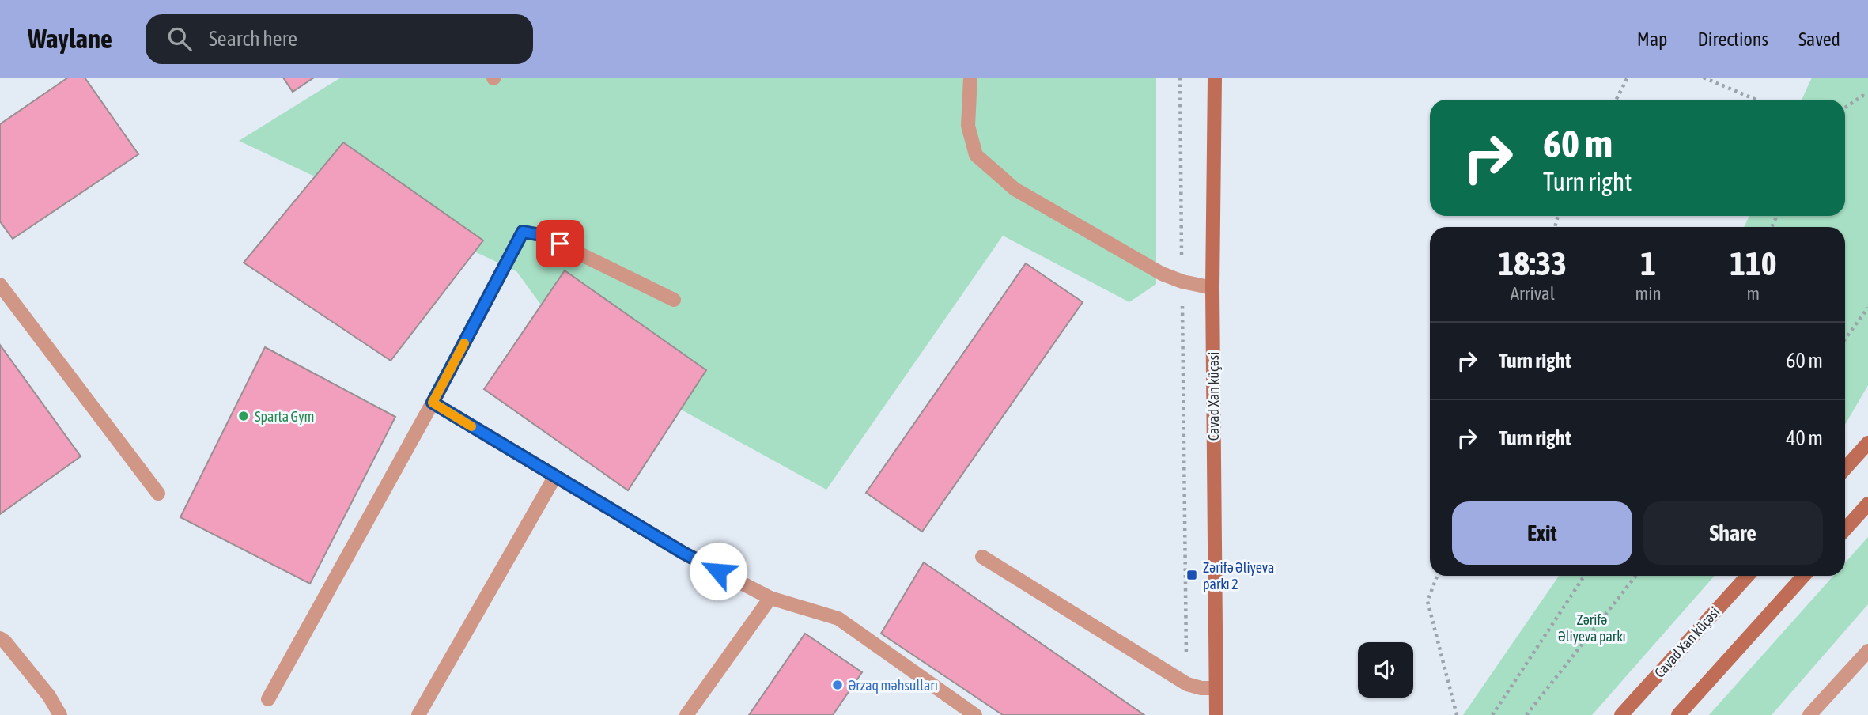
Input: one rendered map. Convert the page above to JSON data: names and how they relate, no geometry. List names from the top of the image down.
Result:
{
  "streets": {
    "street": ["Cavad Xan küçəsi"]
  },
  "parks": ["Zərifə Əliyeva parkı"],
  "places": {
    "other": ["Sparta Gym", "Ərzaq məhsulları"],
    "transit": ["Zərifə Əliyeva parkı 2"]
  },
  "page": {
    "header": "Waylane",
    "search": "Search here",
    "nav": ["Map", "Directions", "Saved"],
    "turn": ["60 m", "Turn right"],
    "eta": [
      "18:33",
      "Arrival",
      "1",
      "min",
      "110",
      "m"
    ],
    "list": [
      {
        "name": "Turn right",
        "value": "60 m"
      },
      {
        "name": "Turn right",
        "value": "40 m"
      }
    ],
    "buttons": ["Exit", "Share"]
  }
}
